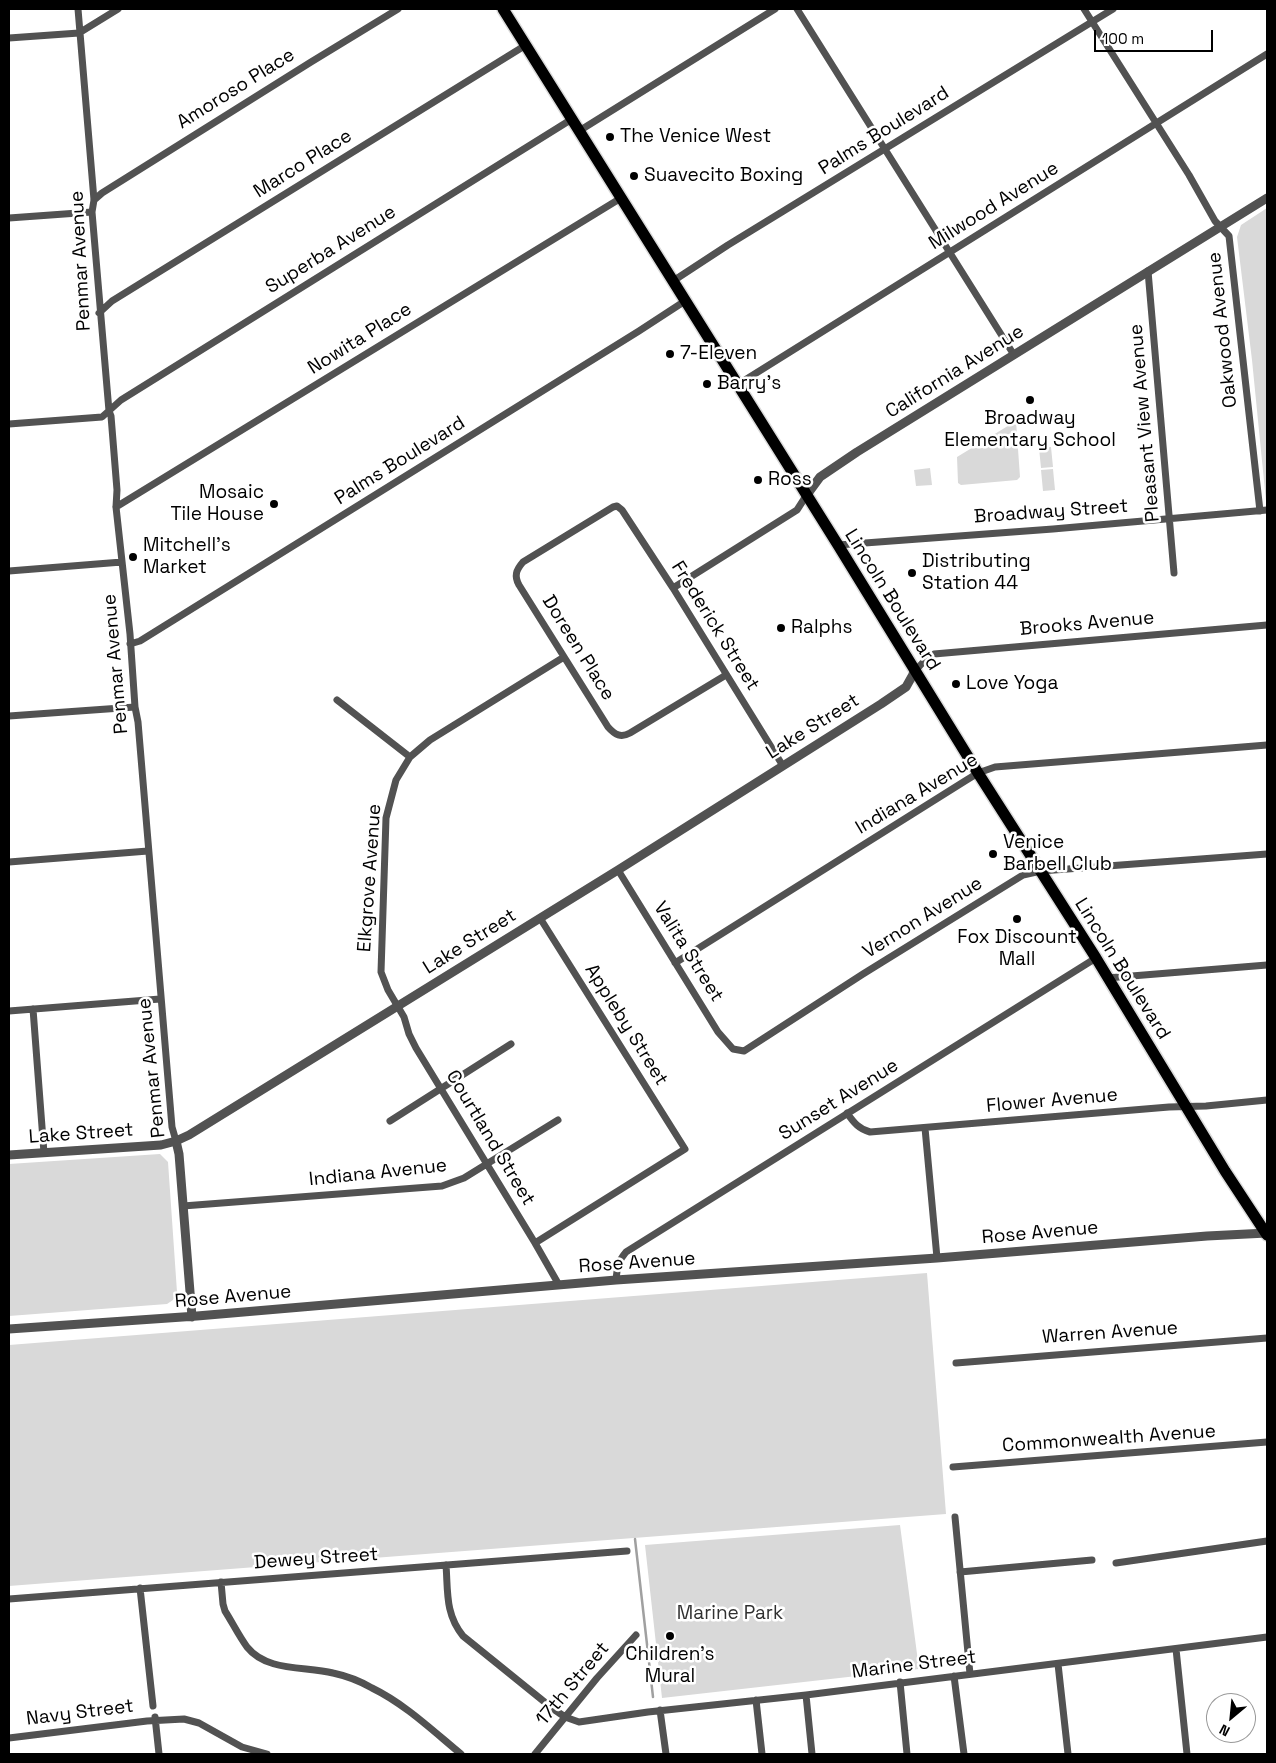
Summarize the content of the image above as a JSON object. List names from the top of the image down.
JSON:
{
  "streets": {
    "highway": ["Lincoln Boulevard"],
    "street": [
      "Amoroso Place",
      "Palms Boulevard",
      "Marco Place",
      "Milwood Avenue",
      "Superba Avenue",
      "Penmar Avenue",
      "Oakwood Avenue",
      "Nowita Place",
      "California Avenue",
      "Pleasant View Avenue",
      "Broadway Street",
      "Brooks Avenue",
      "Frederick Street",
      "Doreen Place",
      "Lake Street",
      "Indiana Avenue",
      "Elkgrove Avenue",
      "Vernon Avenue",
      "Valita Street",
      "Appleby Street",
      "Sunset Avenue",
      "Flower Avenue",
      "Courtland Street",
      "Rose Avenue",
      "Warren Avenue",
      "Commonwealth Avenue",
      "Dewey Street",
      "Marine Street",
      "17th Street",
      "Navy Street"
    ]
  },
  "crossings": [
    ["Amoroso Place", "Penmar Avenue"],
    ["Palms Boulevard", "Penmar Avenue"],
    ["Palms Boulevard", "Oakwood Avenue"],
    ["Palms Boulevard", "Lincoln Boulevard"],
    ["Marco Place", "Penmar Avenue"],
    ["Marco Place", "Lincoln Boulevard"],
    ["Milwood Avenue", "Oakwood Avenue"],
    ["Milwood Avenue", "Lincoln Boulevard"],
    ["Superba Avenue", "Penmar Avenue"],
    ["Superba Avenue", "Lincoln Boulevard"],
    ["Penmar Avenue", "Nowita Place"],
    ["Penmar Avenue", "Lake Street"],
    ["Penmar Avenue", "Indiana Avenue"],
    ["Penmar Avenue", "Rose Avenue"],
    ["Oakwood Avenue", "California Avenue"],
    ["Oakwood Avenue", "Broadway Street"],
    ["Nowita Place", "Lincoln Boulevard"],
    ["California Avenue", "Pleasant View Avenue"],
    ["California Avenue", "Lincoln Boulevard"],
    ["California Avenue", "Frederick Street"],
    ["Pleasant View Avenue", "Broadway Street"],
    ["Broadway Street", "Lincoln Boulevard"],
    ["Lincoln Boulevard", "Brooks Avenue"],
    ["Lincoln Boulevard", "Lake Street"],
    ["Lincoln Boulevard", "Indiana Avenue"],
    ["Lincoln Boulevard", "Vernon Avenue"],
    ["Lincoln Boulevard", "Sunset Avenue"],
    ["Lincoln Boulevard", "Flower Avenue"],
    ["Lincoln Boulevard", "Rose Avenue"],
    ["Brooks Avenue", "Lake Street"],
    ["Frederick Street", "Doreen Place"],
    ["Frederick Street", "Lake Street"],
    ["Doreen Place", "Elkgrove Avenue"],
    ["Lake Street", "Elkgrove Avenue"],
    ["Lake Street", "Valita Street"],
    ["Lake Street", "Appleby Street"],
    ["Lake Street", "Courtland Street"],
    ["Indiana Avenue", "Valita Street"],
    ["Indiana Avenue", "Courtland Street"],
    ["Elkgrove Avenue", "Courtland Street"],
    ["Vernon Avenue", "Valita Street"],
    ["Appleby Street", "Courtland Street"],
    ["Sunset Avenue", "Flower Avenue"],
    ["Sunset Avenue", "Rose Avenue"],
    ["Courtland Street", "Rose Avenue"],
    ["Marine Street", "17th Street"]
  ],
  "parks": ["Marine Park"],
  "places": [
    "The Venice West",
    "Suavecito Boxing",
    "7-Eleven",
    "Barry's",
    "Broadway Elementary School",
    "Ross",
    "Mosaic Tile House",
    "Mitchell's Market",
    "Distributing Station 44",
    "Ralphs",
    "Love Yoga",
    "Venice Barbell Club",
    "Fox Discount Mall",
    "Children's Mural"
  ],
  "scale_bar": "100 m",
  "north": "bottom left"
}
